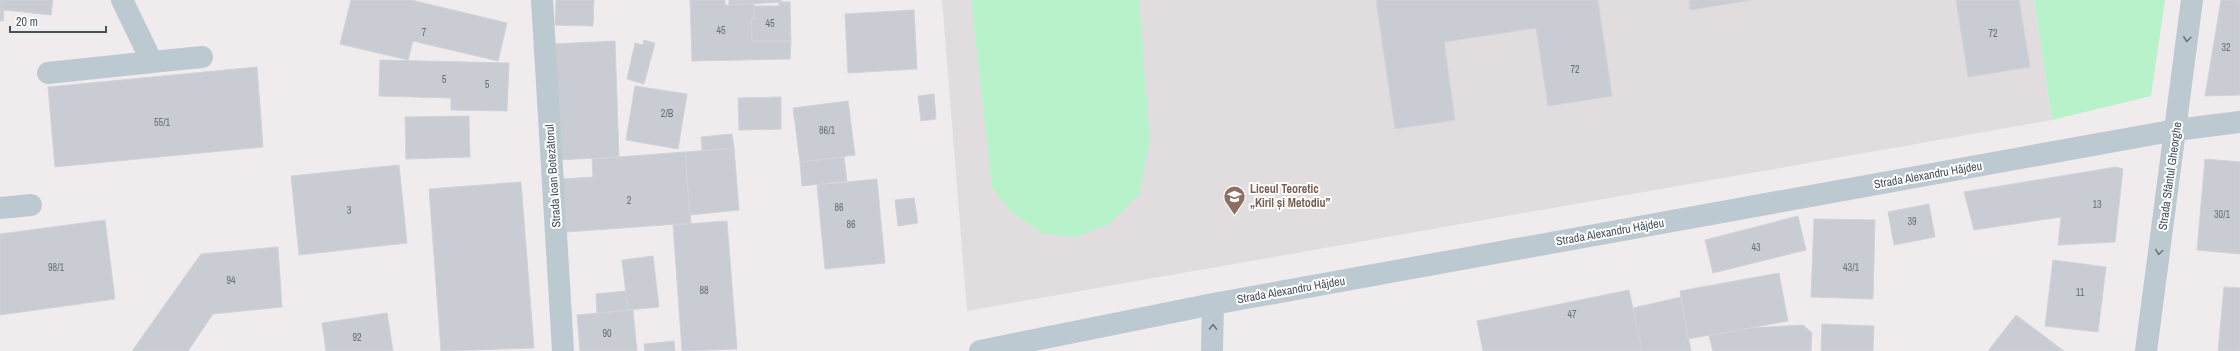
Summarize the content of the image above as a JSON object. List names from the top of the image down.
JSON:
{
  "streets": {
    "street": ["Strada Alexandru Hâjdeu", "Strada Ioan Botezătorul", "Strada Sfântul Gheorghe"]
  },
  "crossings": [
    ["Strada Alexandru Hâjdeu", "Strada Sfântul Gheorghe"]
  ],
  "one_way": ["Strada Sfântul Gheorghe"],
  "places": {
    "school or university": ["Liceul Teoretic „Kiril și Metodiu”"]
  },
  "house_numbers": [
    "45",
    "45",
    "7",
    "72",
    "32",
    "72",
    "5",
    "5",
    "2/B",
    "55/1",
    "86/1",
    "2",
    "13",
    "86",
    "3",
    "30/1",
    "39",
    "86",
    "43",
    "98/1",
    "43/1",
    "94",
    "88",
    "11",
    "47",
    "90",
    "92"
  ],
  "scale_bar": "20 m"
}
